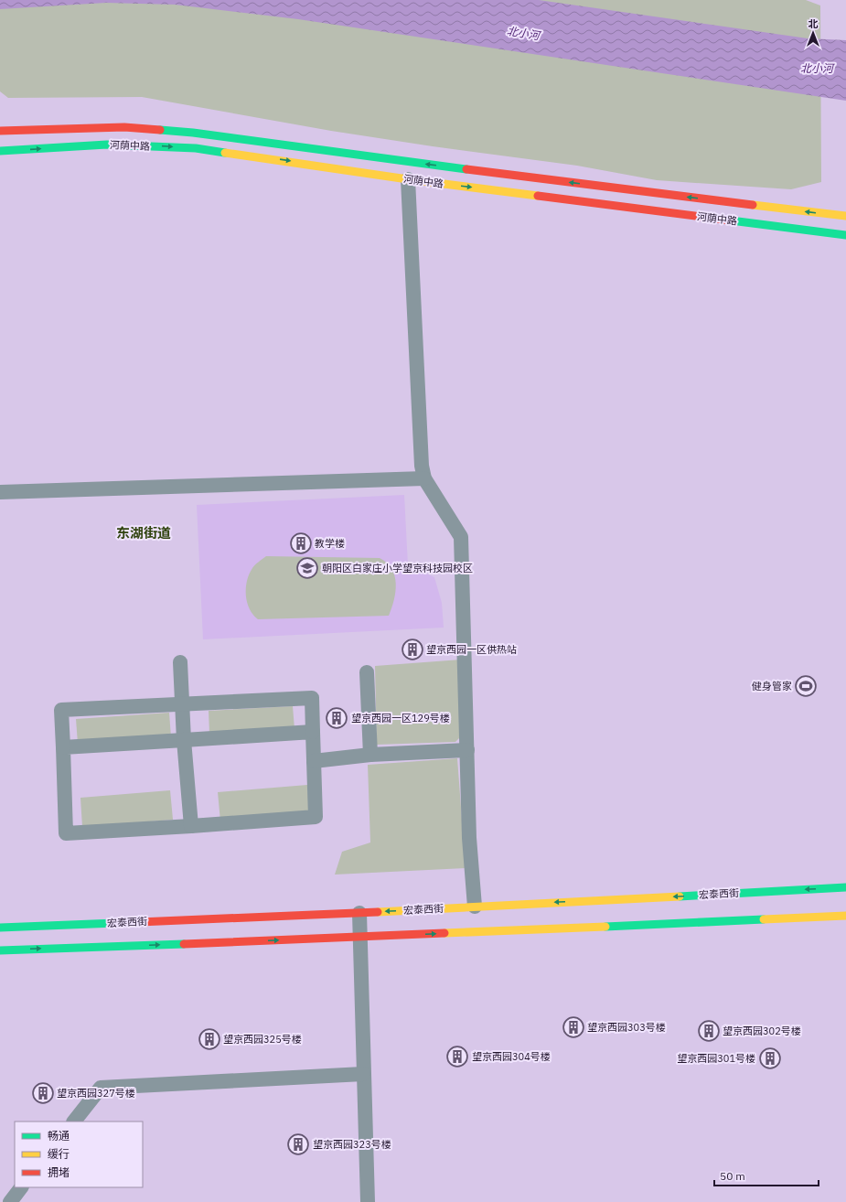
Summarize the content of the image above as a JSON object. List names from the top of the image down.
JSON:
{
  "streets": {
    "street": ["河荫中路", "宏泰西街"]
  },
  "districts": ["东湖街道"],
  "water": ["北小河"],
  "places": {
    "building": [
      "教学楼",
      "望京西园一区供热站",
      "望京西园一区129号楼",
      "望京西园303号楼",
      "望京西园302号楼",
      "望京西园325号楼",
      "望京西园304号楼",
      "望京西园301号楼",
      "望京西园327号楼",
      "望京西园323号楼"
    ],
    "school or university": ["朝阳区白家庄小学望京科技园校区"],
    "sports": ["健身管家"]
  },
  "legend": ["畅通", "缓行", "拥堵"],
  "scale_bar": "50 m",
  "north": "top"
}
